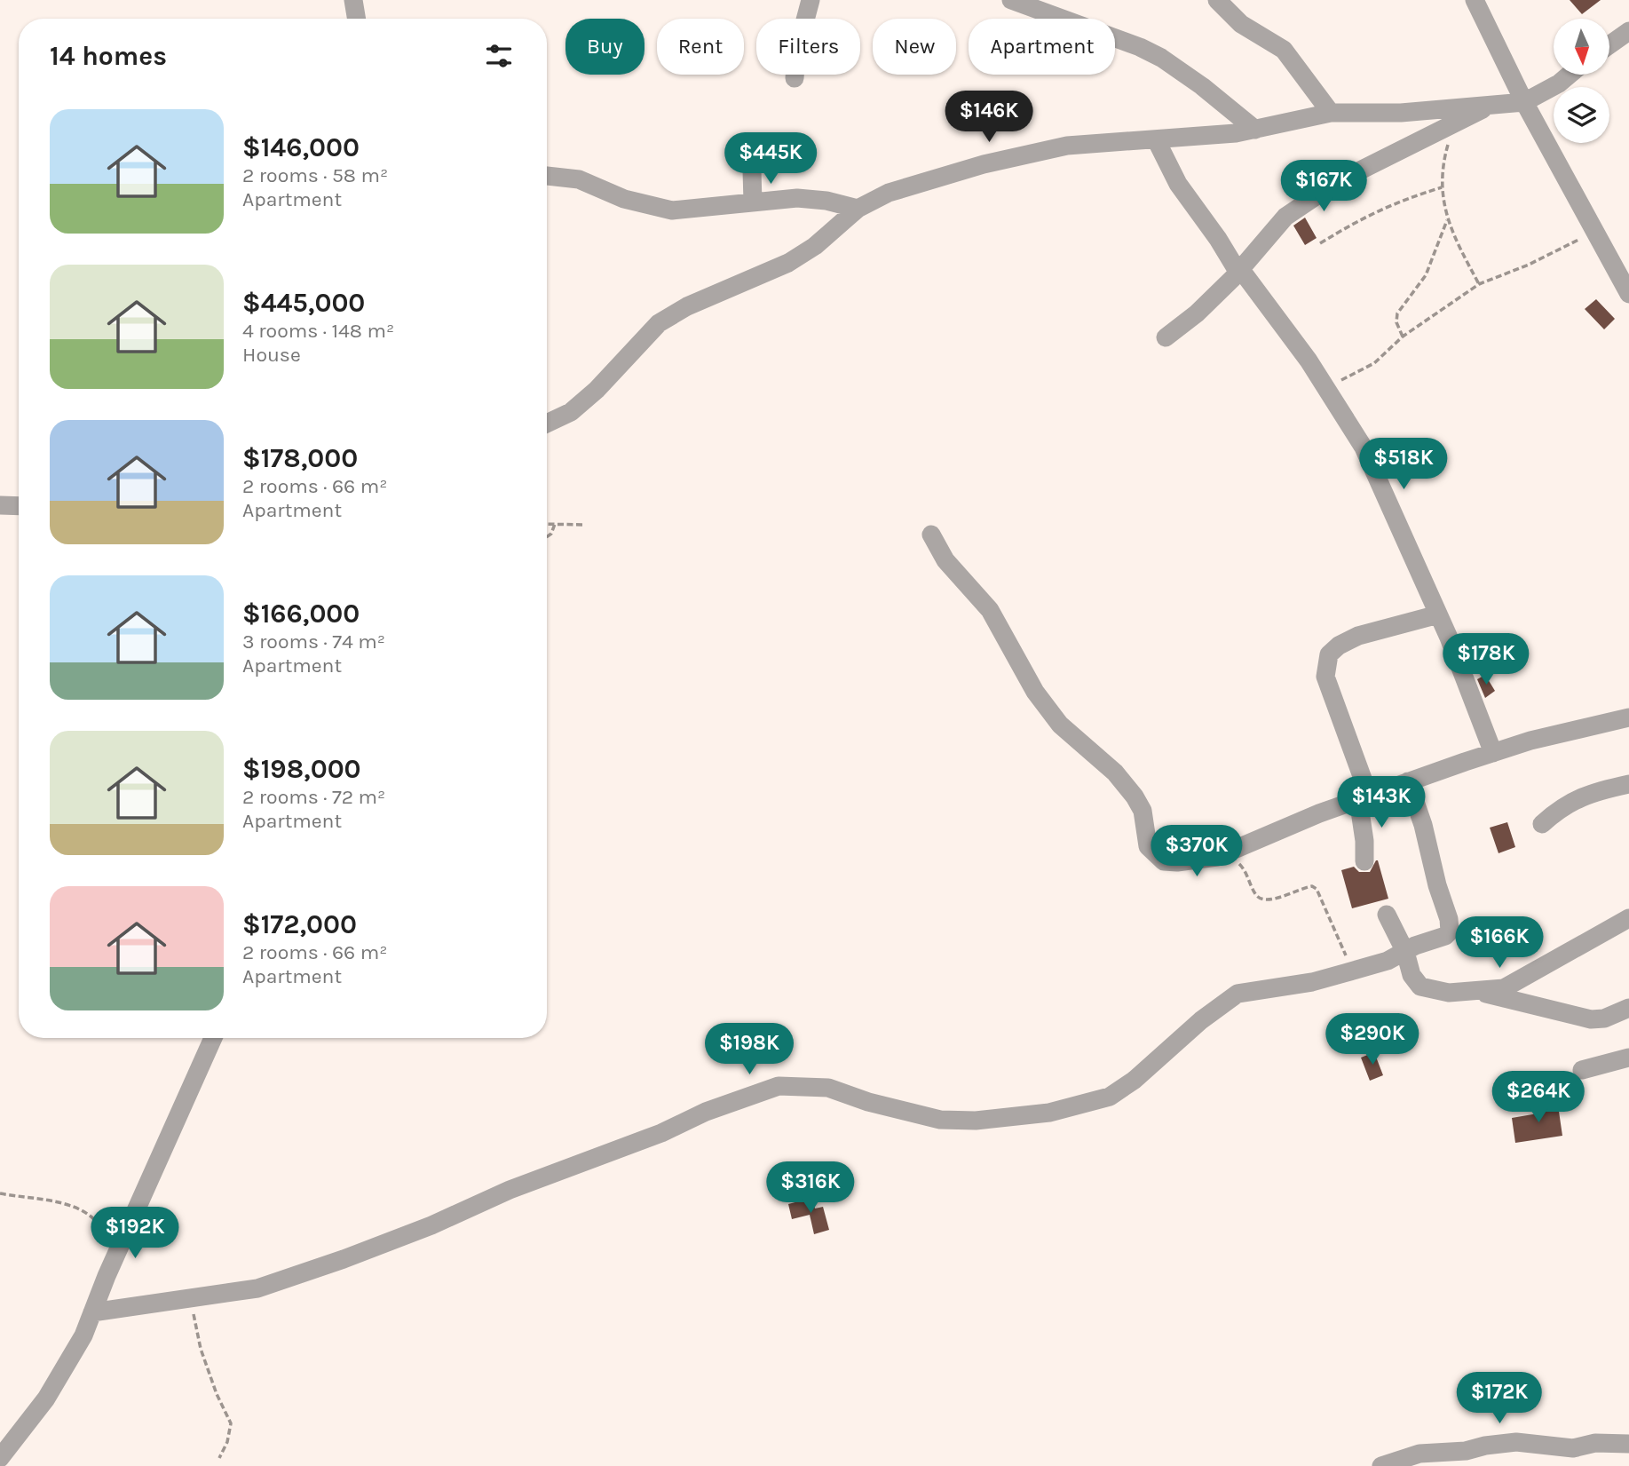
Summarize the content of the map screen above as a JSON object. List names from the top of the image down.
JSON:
{
  "north": "bottom",
  "page": {
    "chip": [
      "Buy",
      "Rent",
      "Filters",
      "New",
      "Apartment"
    ],
    "heading": "14 homes",
    "price": [
      "$146K",
      "$445K",
      "$167K",
      "$518K",
      "$178K",
      "$143K",
      "$370K",
      "$166K",
      "$290K",
      "$198K",
      "$264K",
      "$316K",
      "$192K",
      "$172K"
    ],
    "list": [
      {
        "name": "$146,000",
        "note": "2 rooms · 58 m² · Apartment"
      },
      {
        "name": "$445,000",
        "note": "4 rooms · 148 m² · House"
      },
      {
        "name": "$178,000",
        "note": "2 rooms · 66 m² · Apartment"
      },
      {
        "name": "$166,000",
        "note": "3 rooms · 74 m² · Apartment"
      },
      {
        "name": "$198,000",
        "note": "2 rooms · 72 m² · Apartment"
      },
      {
        "name": "$172,000",
        "note": "2 rooms · 66 m² · Apartment"
      }
    ]
  }
}
